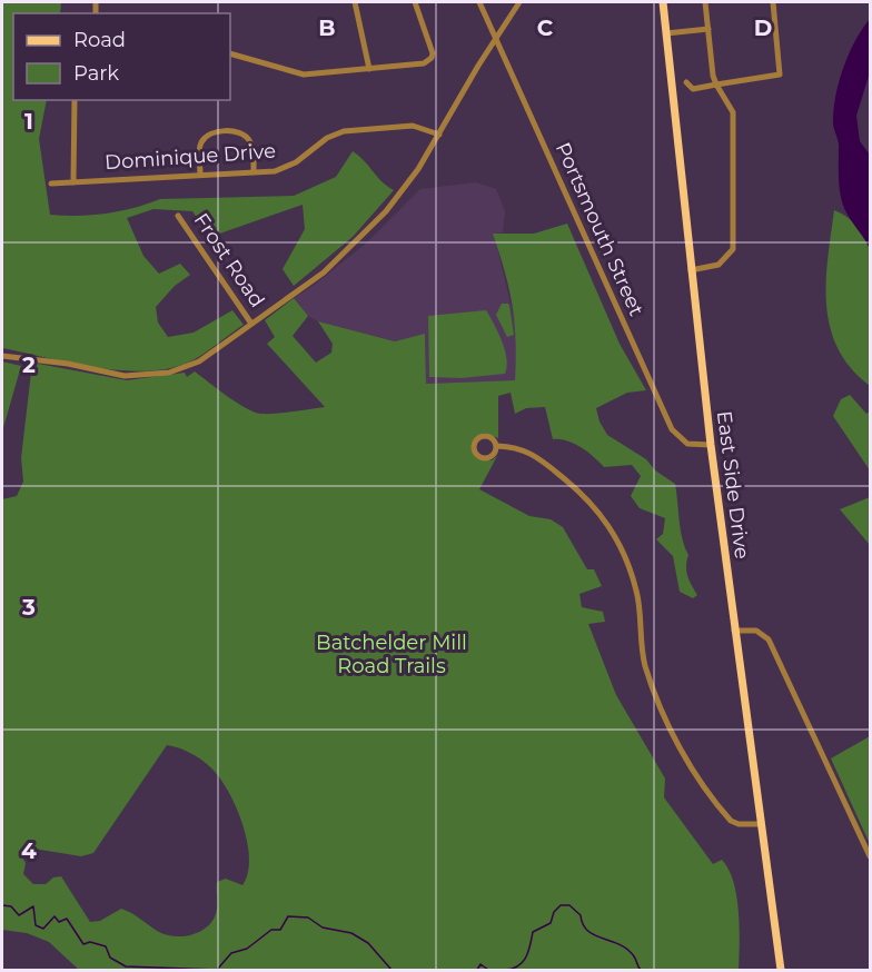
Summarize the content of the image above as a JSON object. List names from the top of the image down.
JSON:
{
  "streets": {
    "main road": ["East Side Drive"],
    "street": ["Dominique Drive", "Portsmouth Street", "Frost Road"]
  },
  "crossings": [
    ["Portsmouth Street", "East Side Drive"]
  ],
  "parks": ["Batchelder Mill Road Trails"],
  "legend": ["Road", "Park"],
  "grid": {
    "columns": ["B", "C", "D"],
    "rows": [
      "1",
      "2",
      "3",
      "4"
    ]
  }
}
